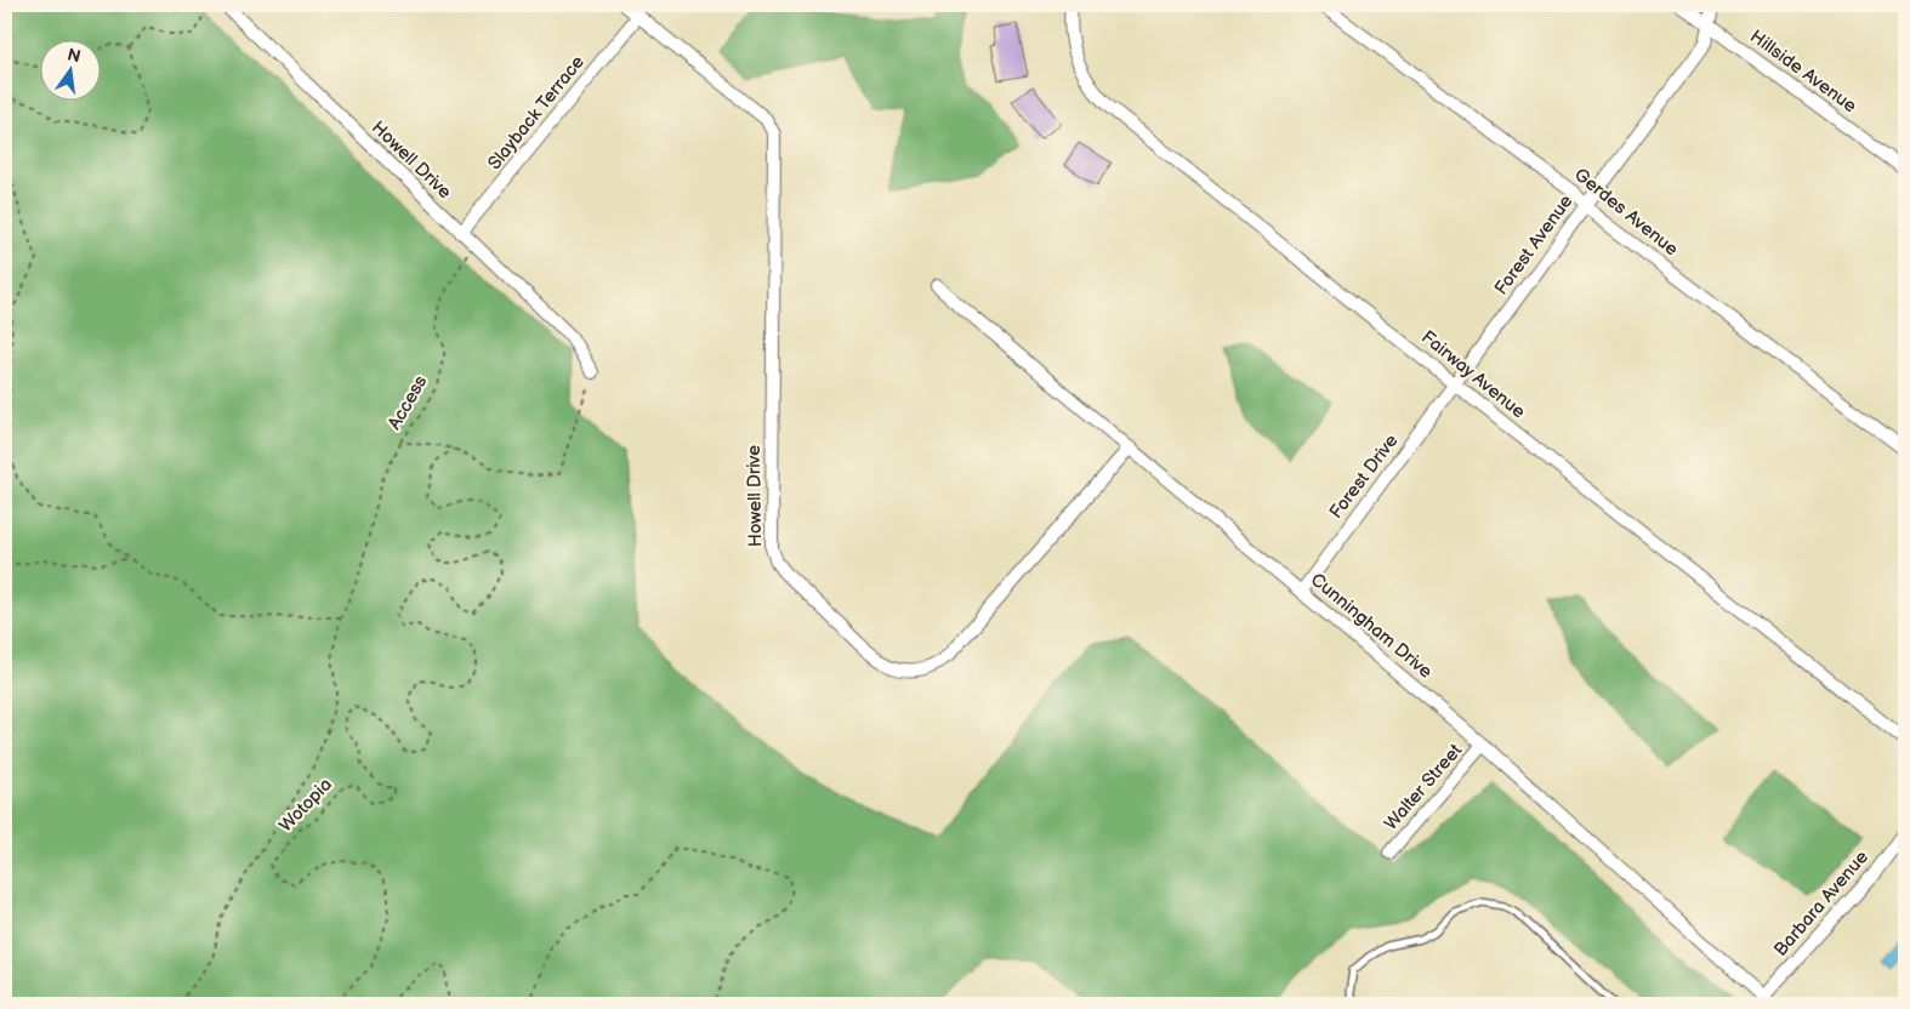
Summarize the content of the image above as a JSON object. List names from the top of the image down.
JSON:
{
  "streets": {
    "street": [
      "Hillside Avenue",
      "Slayback Terrace",
      "Howell Drive",
      "Gerdes Avenue",
      "Forest Avenue",
      "Fairway Avenue",
      "Forest Drive",
      "Cunningham Drive",
      "Walter Street",
      "Barbara Avenue"
    ],
    "path": ["Access", "Wotopia"]
  },
  "crossings": [
    ["Hillside Avenue", "Forest Avenue"],
    ["Slayback Terrace", "Howell Drive"],
    ["Howell Drive", "Access"],
    ["Howell Drive", "Cunningham Drive"],
    ["Gerdes Avenue", "Forest Avenue"],
    ["Forest Avenue", "Fairway Avenue"],
    ["Forest Avenue", "Forest Drive"],
    ["Fairway Avenue", "Forest Drive"],
    ["Access", "Wotopia"],
    ["Forest Drive", "Cunningham Drive"],
    ["Cunningham Drive", "Walter Street"],
    ["Cunningham Drive", "Barbara Avenue"]
  ],
  "north": "top"
}
